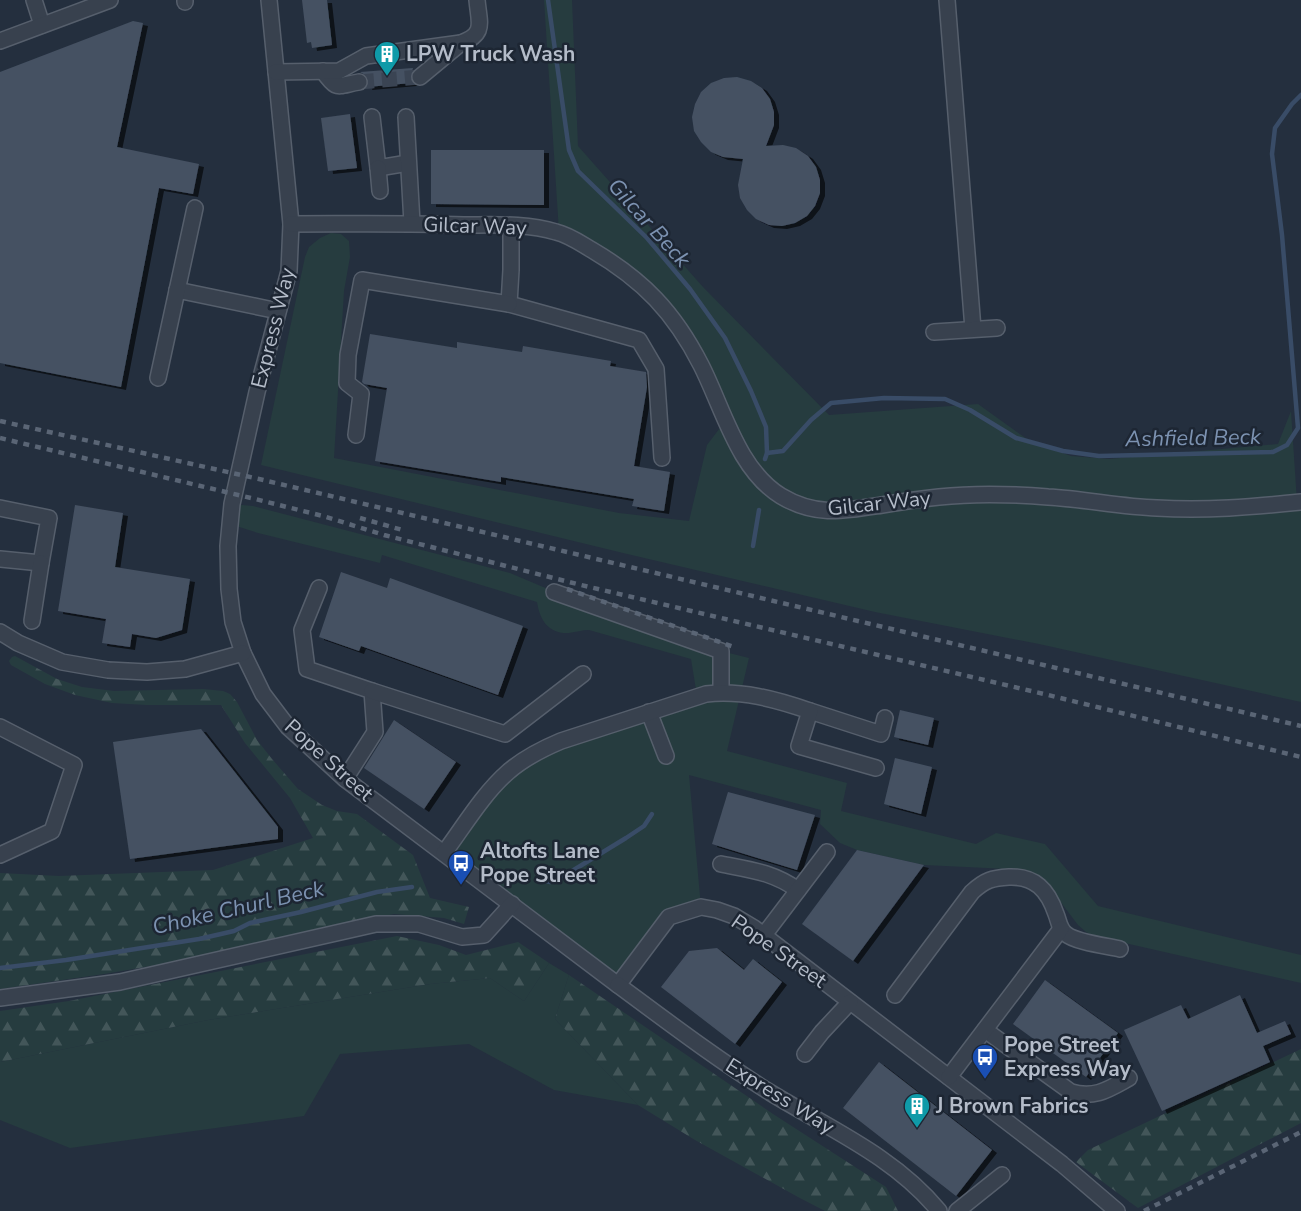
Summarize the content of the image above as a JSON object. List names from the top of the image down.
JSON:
{
  "streets": {
    "street": ["Gilcar Way", "Express Way", "Pope Street"]
  },
  "crossings": [
    ["Gilcar Way", "Express Way"],
    ["Express Way", "Pope Street"]
  ],
  "water": ["Gilcar Beck", "Ashfield Beck", "Choke Churl Beck"],
  "places": {
    "building": ["LPW Truck Wash", "J Brown Fabrics"],
    "bus stop": ["Altofts Lane Pope Street", "Pope Street Express Way"]
  }
}
